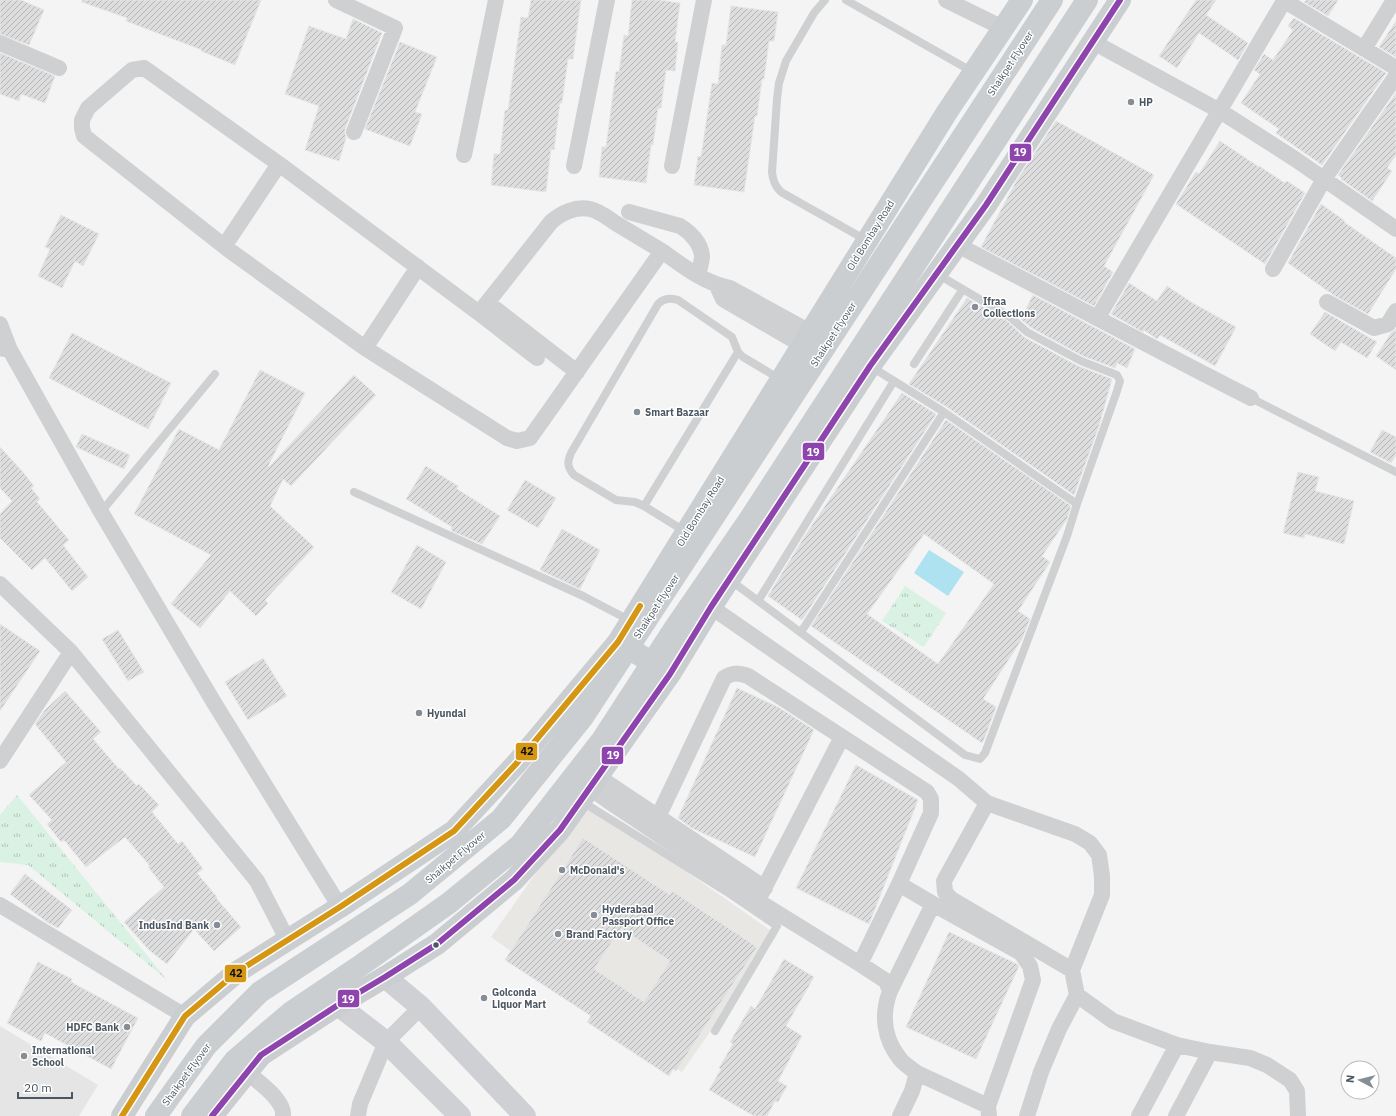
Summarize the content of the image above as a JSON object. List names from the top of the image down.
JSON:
{
  "streets": {
    "main road": ["Shaikpet Flyover", "Old Bombay Road"]
  },
  "places": [
    "HP",
    "Ifraa Collections",
    "Smart Bazaar",
    "Hyundai",
    "McDonald's",
    "Hyderabad Passport Office",
    "IndusInd Bank",
    "Brand Factory",
    "Golconda Liquor Mart",
    "HDFC Bank",
    "International School"
  ],
  "lines": ["transit line 19", "transit line 42"],
  "scale_bar": "20 m",
  "north": "left"
}
